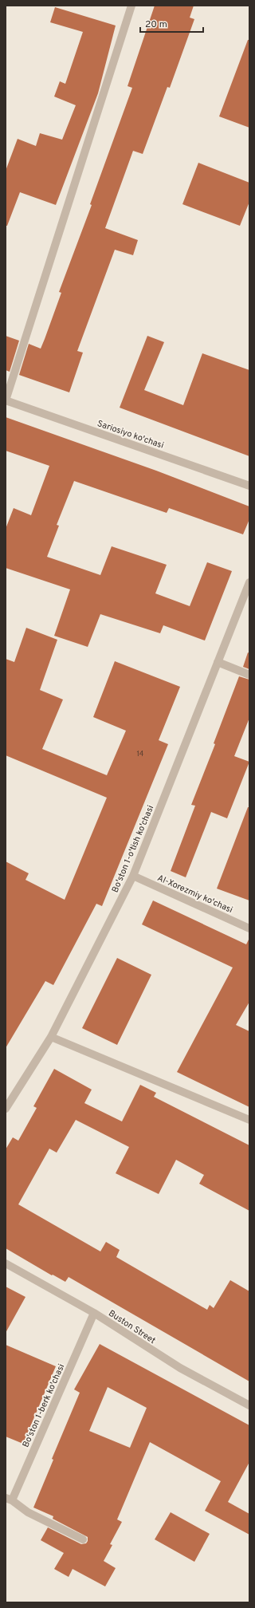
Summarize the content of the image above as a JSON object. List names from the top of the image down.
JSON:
{
  "streets": {
    "street": [
      "Sariosiyo ko'chasi",
      "Bo'ston 1-o'tish ko'chasi",
      "Al-Xorezmiy ko'chasi",
      "Buston Street",
      "Bo'ston 1-berk ko'chasi"
    ]
  },
  "crossings": [
    ["Bo'ston 1-o'tish ko'chasi", "Al-Xorezmiy ko'chasi"],
    ["Buston Street", "Bo'ston 1-berk ko'chasi"]
  ],
  "house_numbers": ["14"],
  "scale_bar": "20 m"
}
